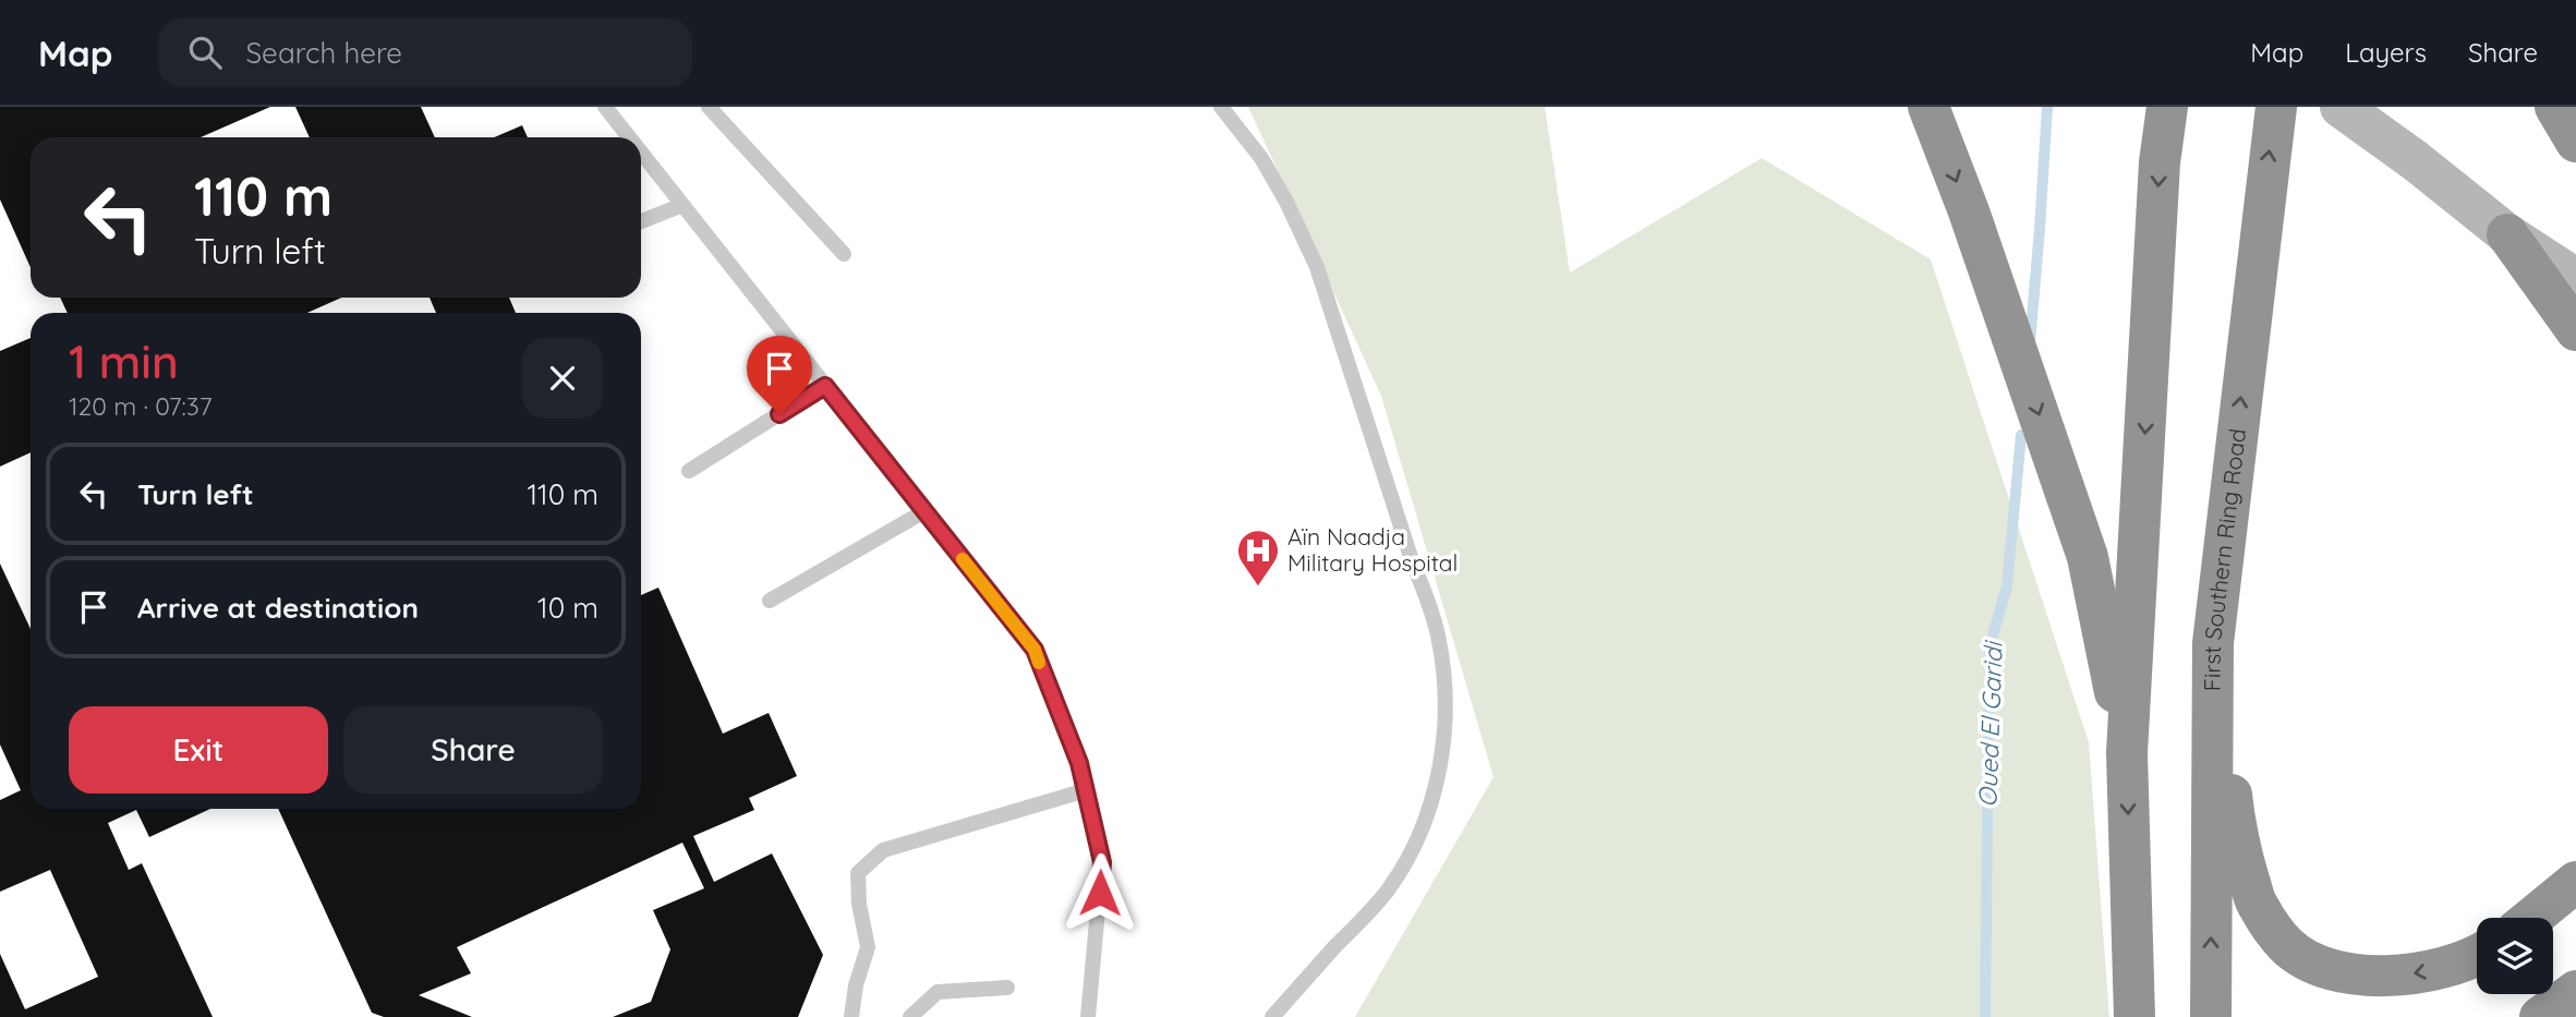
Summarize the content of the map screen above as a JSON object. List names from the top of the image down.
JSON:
{
  "streets": {
    "highway": ["First Southern Ring Road"]
  },
  "water": ["Oued El Garidi"],
  "places": {
    "hospital": ["Aïn Naadja Military Hospital"]
  },
  "page": {
    "header": "Map",
    "search": "Search here",
    "nav": ["Map", "Layers", "Share"],
    "turn": ["110 m", "Turn left"],
    "heading": ["1 min", "120 m · 07:37"],
    "list": [
      {
        "name": "Turn left",
        "value": "110 m"
      },
      {
        "name": "Arrive at destination",
        "value": "10 m"
      }
    ],
    "buttons": ["Exit", "Share"]
  }
}
